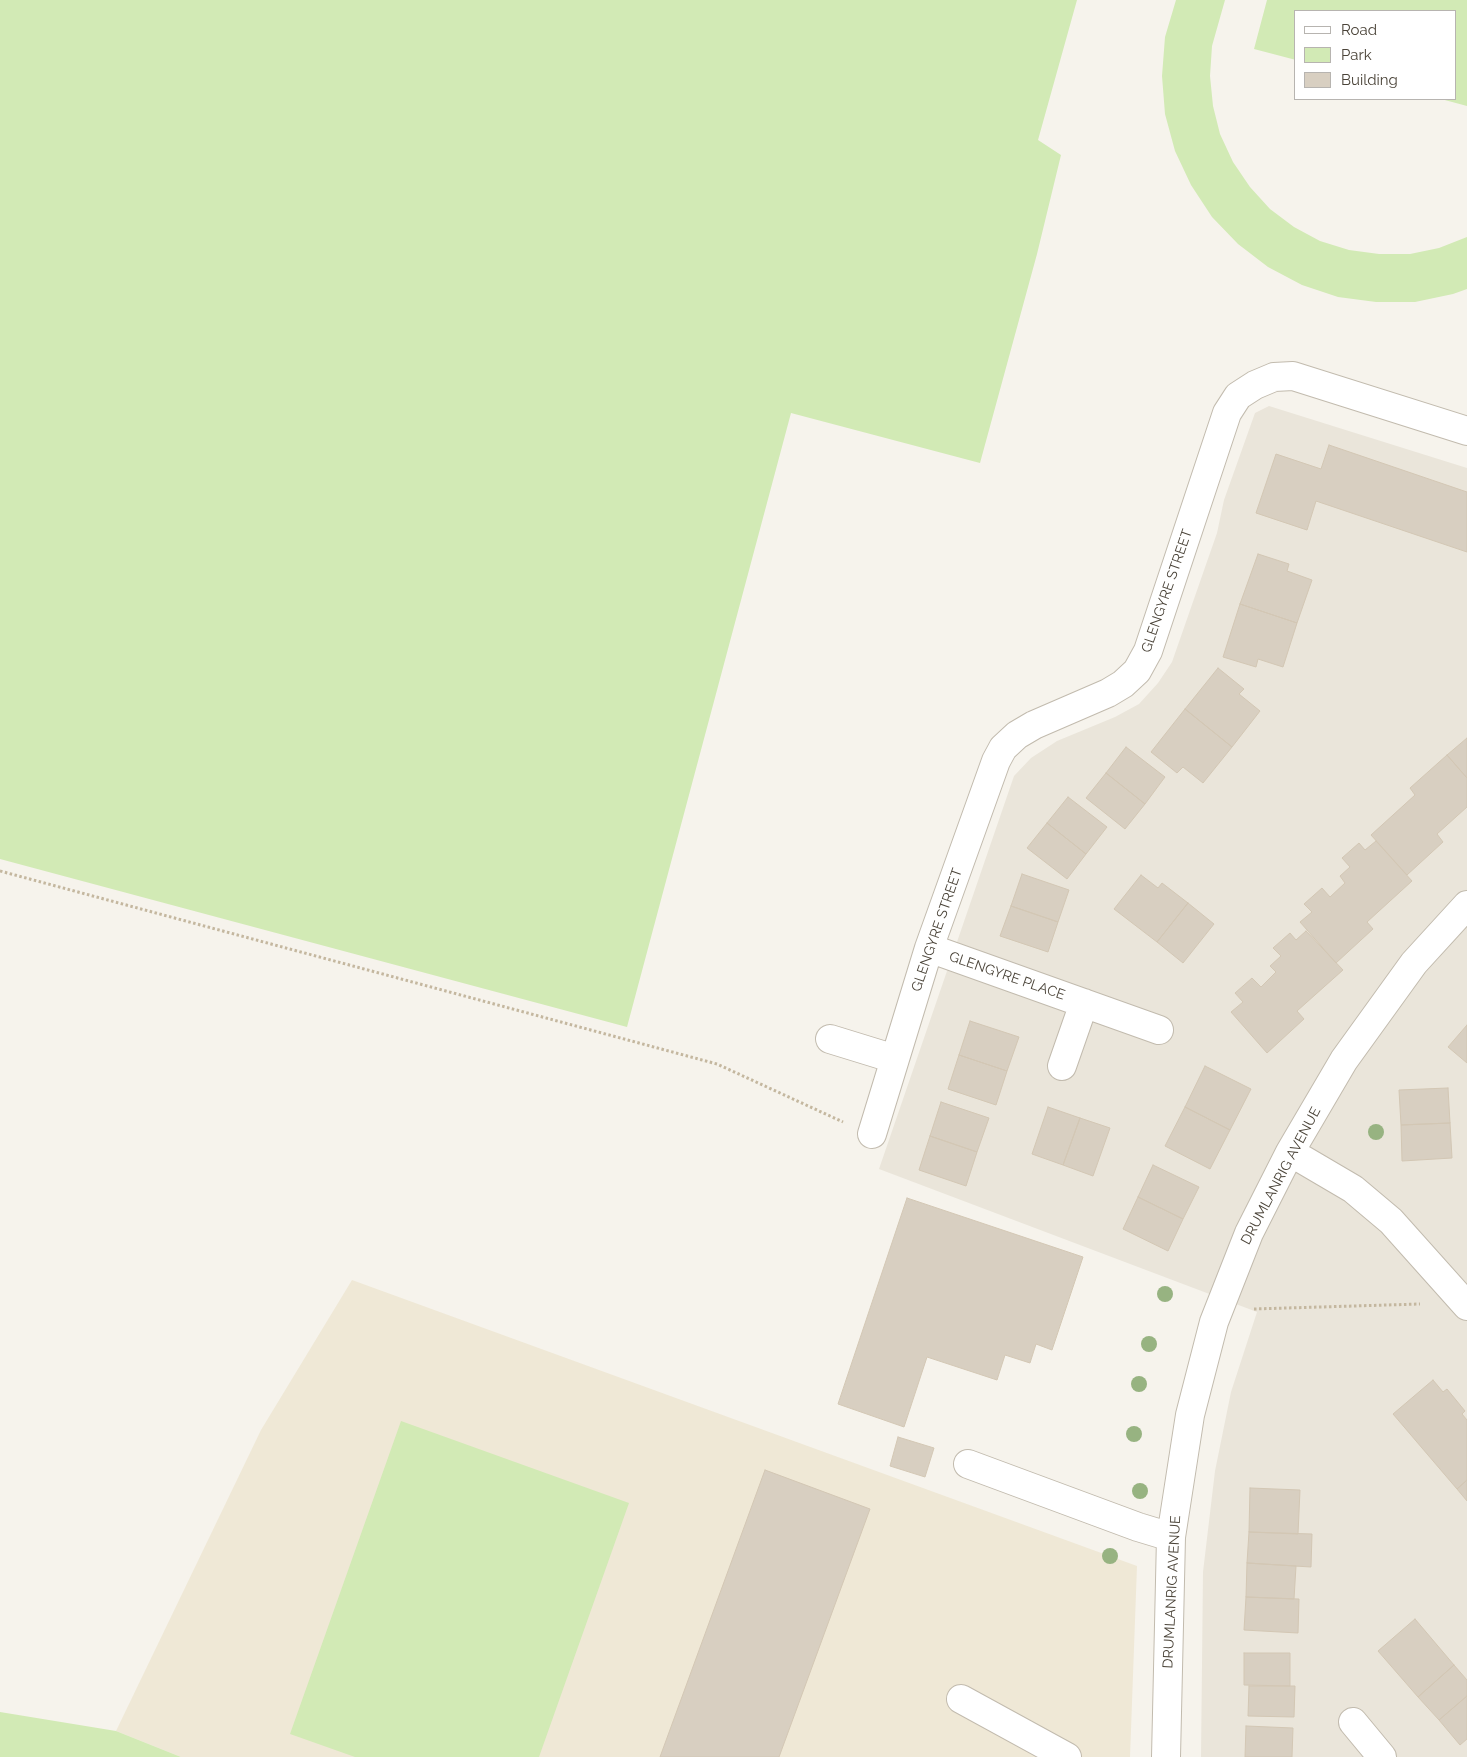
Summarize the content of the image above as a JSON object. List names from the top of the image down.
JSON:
{
  "streets": {
    "street": ["GLENGYRE STREET", "GLENGYRE PLACE", "DRUMLANRIG AVENUE"]
  },
  "crossings": [
    ["GLENGYRE STREET", "GLENGYRE PLACE"]
  ],
  "legend": ["Road", "Park", "Building"]
}
